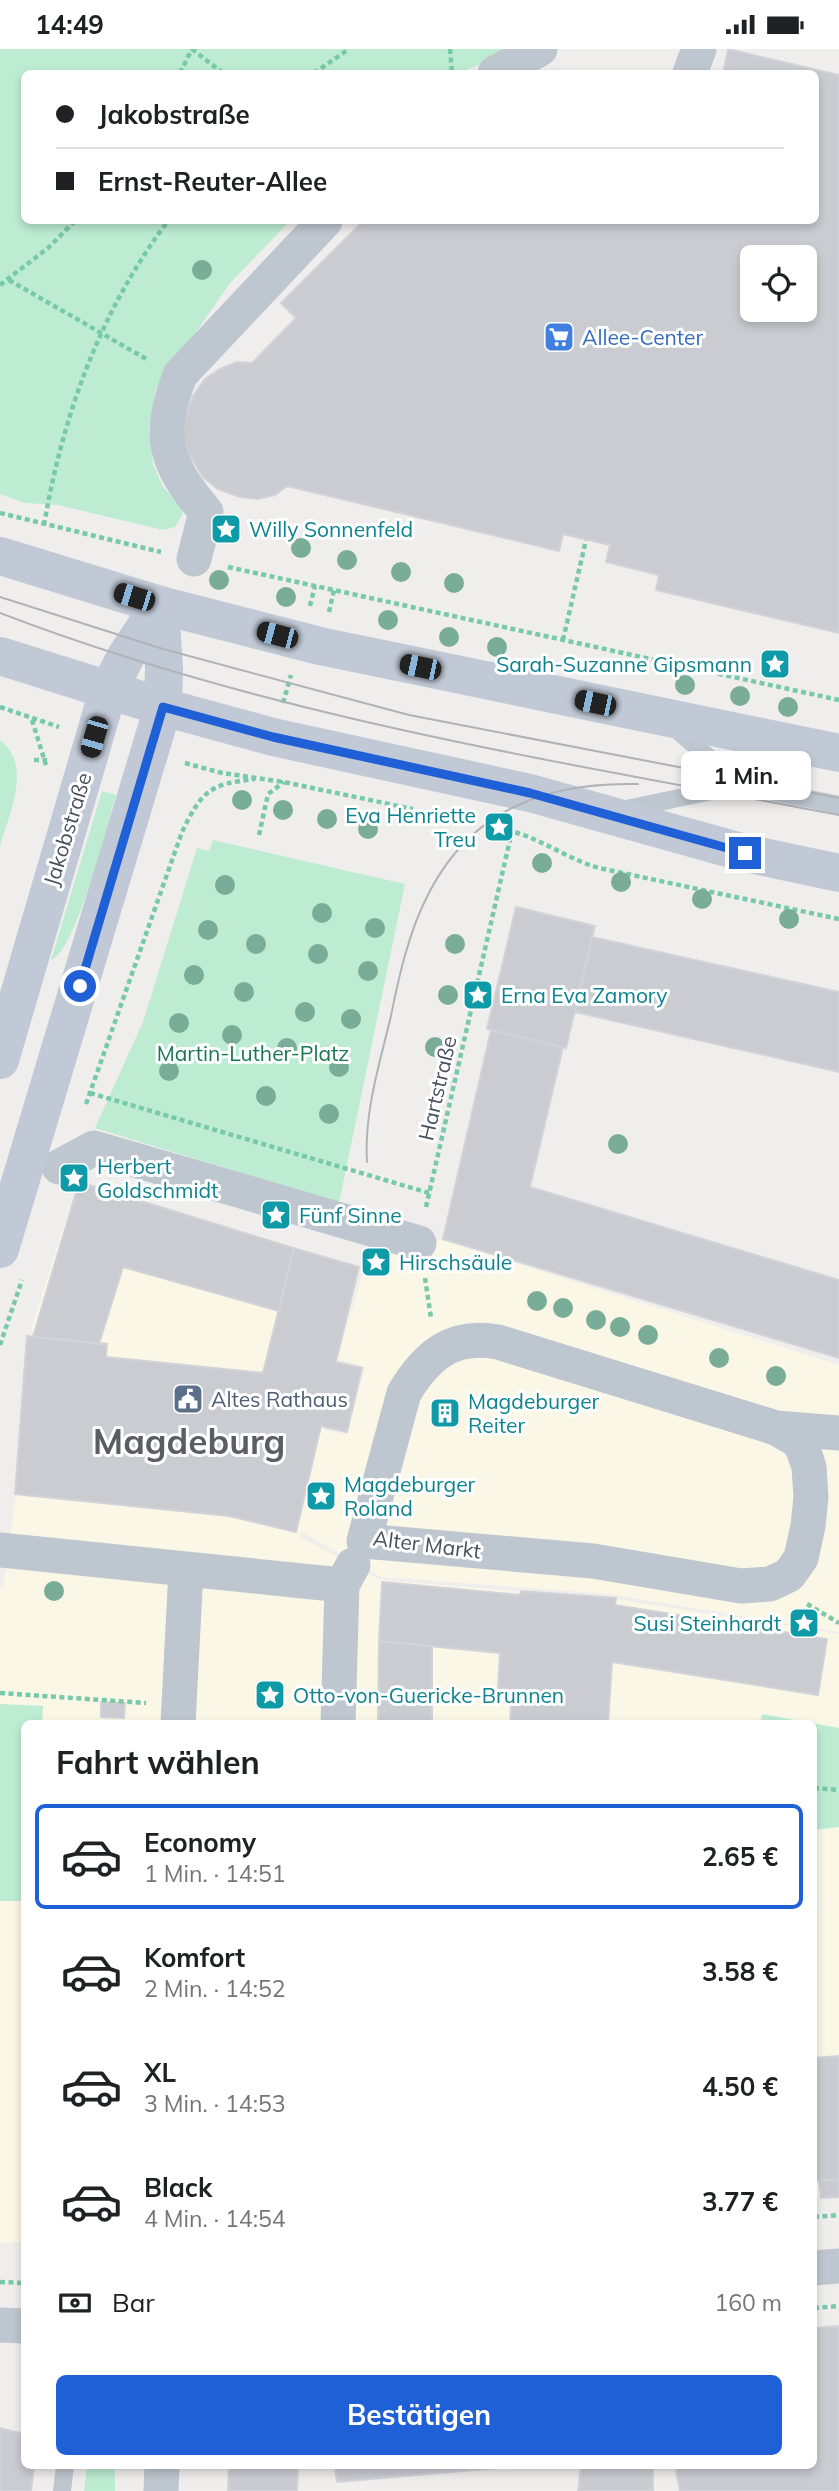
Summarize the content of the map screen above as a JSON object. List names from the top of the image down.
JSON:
{
  "streets": {
    "main road": ["Jakobstraße"],
    "street": ["Alter Markt"],
    "path": ["Hartstraße"]
  },
  "crossings": [
    ["Hartstraße", "Alter Markt"]
  ],
  "districts": ["Magdeburg"],
  "parks": ["Martin-Luther-Platz"],
  "places": {
    "supermarket": ["Allee-Center"],
    "place": [
      "Willy Sonnenfeld",
      "Sarah-Suzanne Gipsmann",
      "Eva Henriette Treu",
      "Erna Eva Zamory",
      "Herbert Goldschmidt",
      "Fünf Sinne",
      "Hirschsäule",
      "Magdeburger Roland",
      "Susi Steinhardt",
      "Otto-von-Guericke-Brunnen"
    ],
    "public building": ["Altes Rathaus"],
    "building": ["Magdeburger Reiter"]
  },
  "page": {
    "status": "14:49",
    "banner": ["Jakobstraße", "Ernst-Reuter-Allee"],
    "bubble": "1 Min.",
    "heading": "Fahrt wählen",
    "list": [
      {
        "name": "Economy",
        "note": "1 Min. · 14:51",
        "value": "2.65 €"
      },
      {
        "name": "Komfort",
        "note": "2 Min. · 14:52",
        "value": "3.58 €"
      },
      {
        "name": "XL",
        "note": "3 Min. · 14:53",
        "value": "4.50 €"
      },
      {
        "name": "Black",
        "note": "4 Min. · 14:54",
        "value": "3.77 €"
      }
    ],
    "pay": ["Bar", "160 m"],
    "buttons": "Bestätigen"
  }
}
